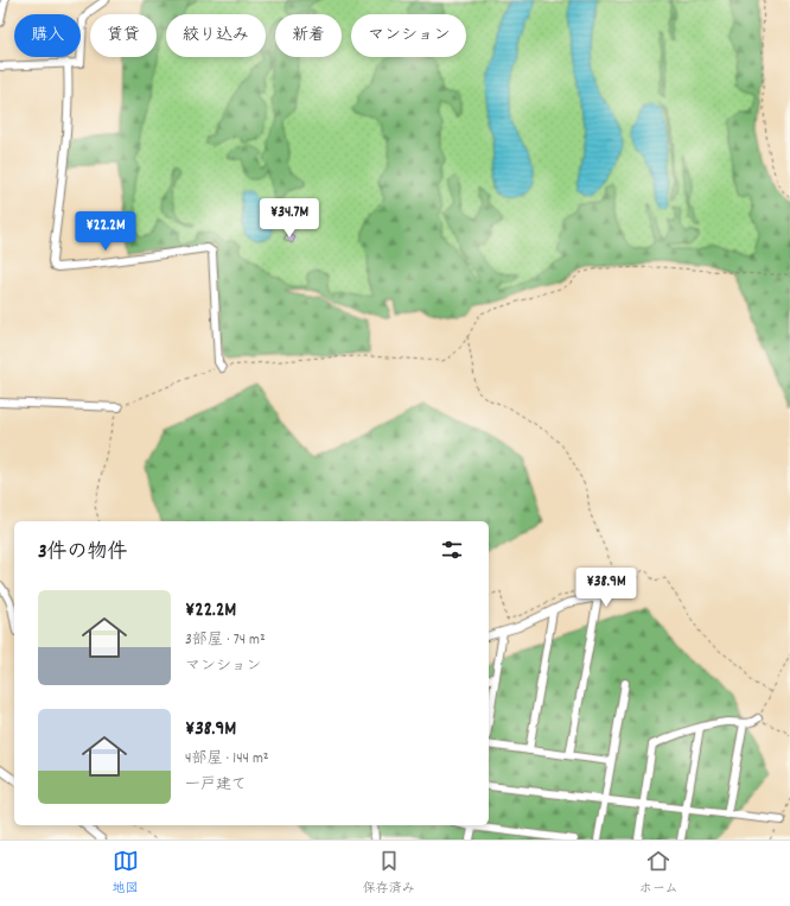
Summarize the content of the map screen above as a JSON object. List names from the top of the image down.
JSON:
{
  "page": {
    "chip": [
      "購入",
      "賃貸",
      "絞り込み",
      "新着",
      "マンション"
    ],
    "price": ["¥34.7M", "¥22.2M", "¥38.9M"],
    "heading": "3件の物件",
    "list": [
      {
        "name": "¥22.2M",
        "note": "3部屋 · 74 m² · マンション"
      },
      {
        "name": "¥38.9M",
        "note": "4部屋 · 144 m² · 一戸建て"
      }
    ],
    "tabs": ["地図", "保存済み", "ホーム"]
  }
}
